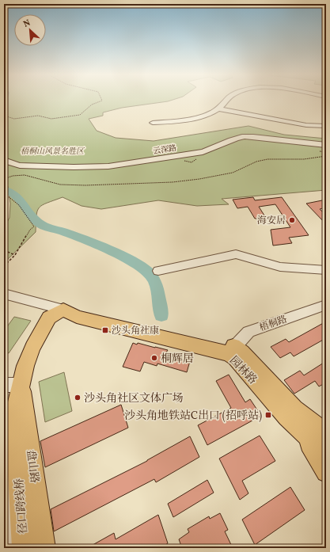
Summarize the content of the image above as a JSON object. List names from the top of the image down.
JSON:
{
  "streets": {
    "main road": ["园林路", "盘山路", "径口跨线桥"],
    "street": ["云深路", "梧桐路"]
  },
  "crossings": [
    ["梧桐路", "园林路"],
    ["园林路", "盘山路"],
    ["盘山路", "径口跨线桥"]
  ],
  "parks": ["梧桐山风景名胜区"],
  "places": {
    "other": ["海安居", "桐辉居", "沙头角社区文体广场"],
    "transit": ["沙头角社康", "沙头角地铁站C出口 (招呼站)"]
  },
  "north": "top left"
}
